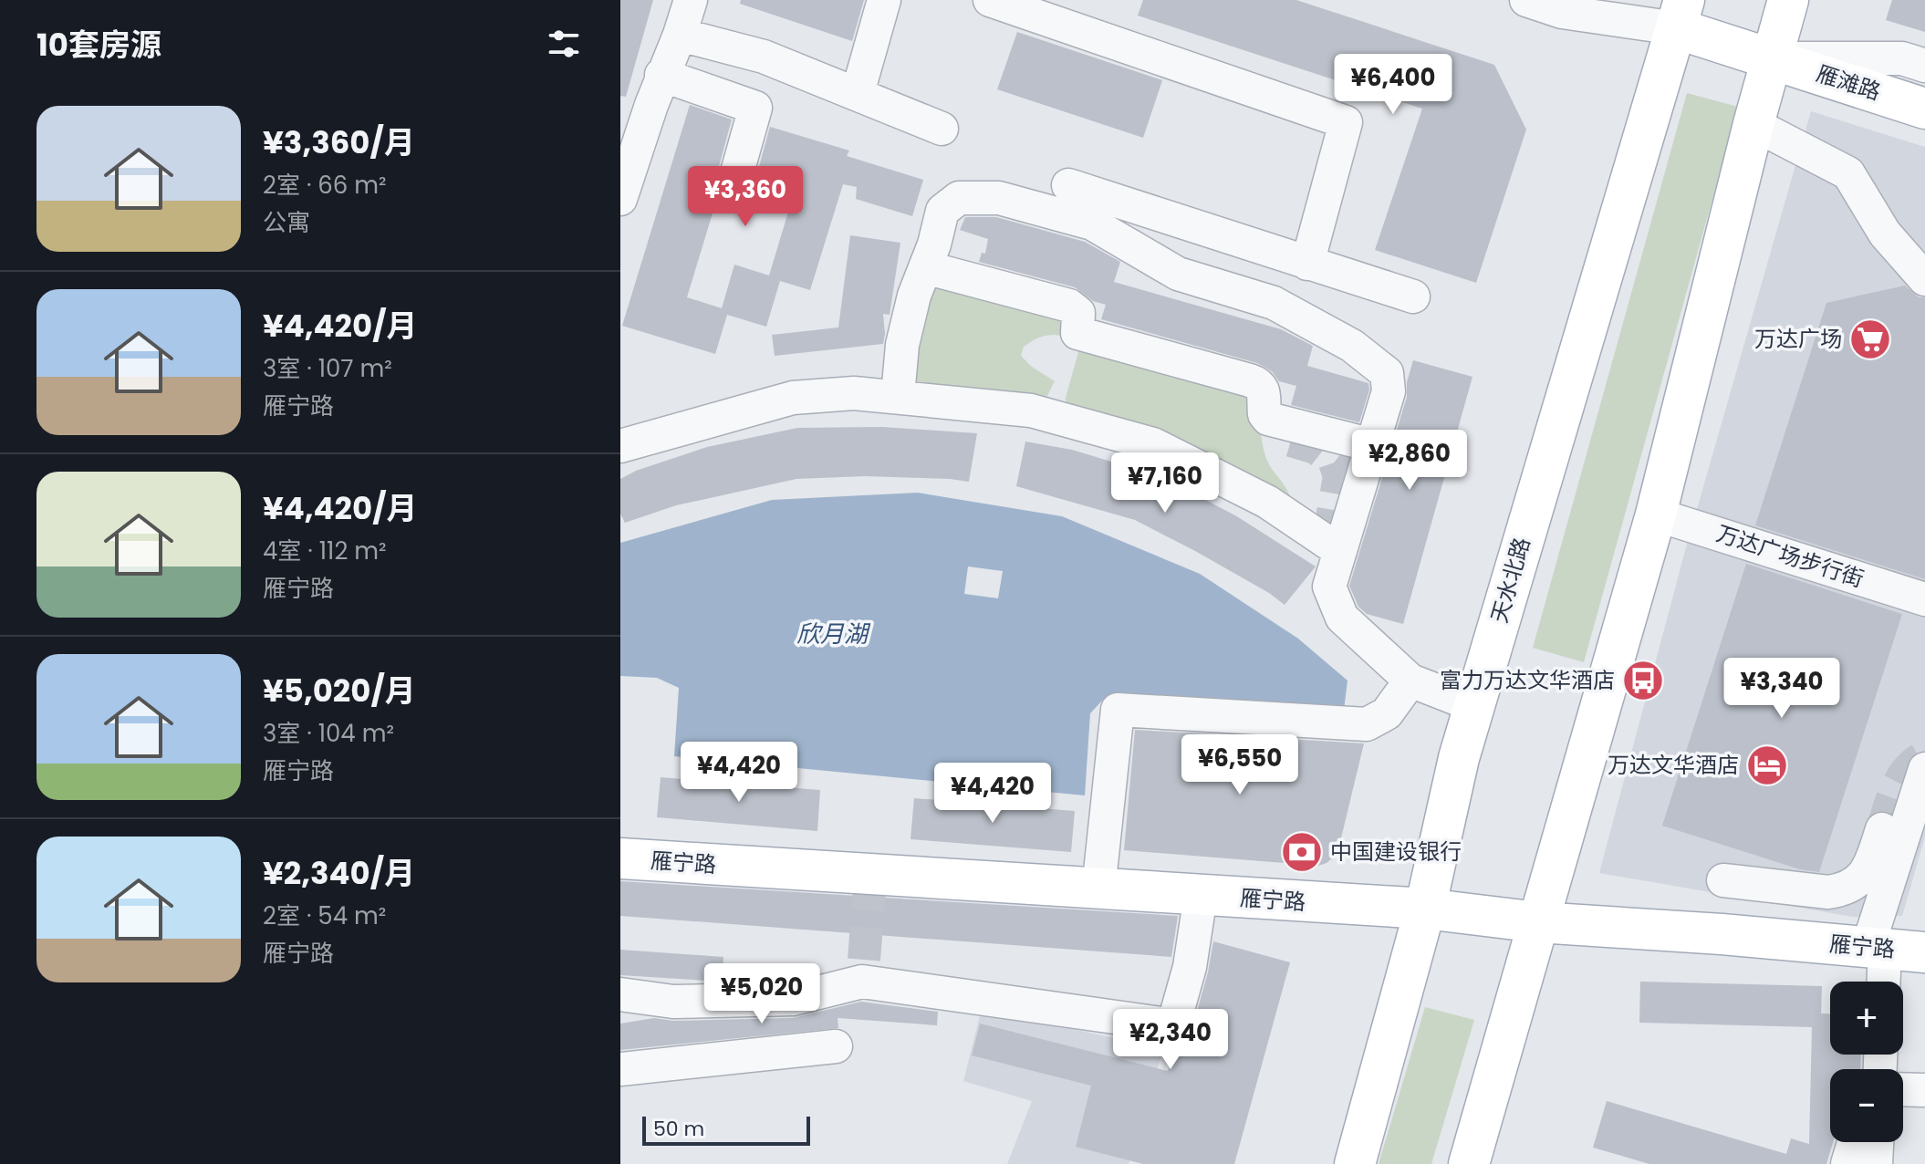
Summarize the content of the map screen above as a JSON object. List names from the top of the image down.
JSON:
{
  "streets": {
    "main road": ["雁滩路", "天水北路", "雁宁路"],
    "street": ["万达广场步行街"]
  },
  "crossings": [
    ["雁滩路", "天水北路"],
    ["天水北路", "雁宁路"]
  ],
  "water": ["欣月湖"],
  "places": {
    "supermarket": ["万达广场"],
    "bus stop": ["富力万达文华酒店"],
    "hotel": ["万达文华酒店"],
    "bank": ["中国建设银行"]
  },
  "scale_bar": "50 m",
  "page": {
    "heading": "10套房源",
    "price": [
      "¥6,400",
      "¥3,360",
      "¥2,860",
      "¥7,160",
      "¥3,340",
      "¥6,550",
      "¥4,420",
      "¥4,420",
      "¥5,020",
      "¥2,340"
    ],
    "list": [
      {
        "name": "¥3,360/月",
        "note": "2室 · 66 m² · 公寓"
      },
      {
        "name": "¥4,420/月",
        "note": "3室 · 107 m² · 雁宁路"
      },
      {
        "name": "¥4,420/月",
        "note": "4室 · 112 m² · 雁宁路"
      },
      {
        "name": "¥5,020/月",
        "note": "3室 · 104 m² · 雁宁路"
      },
      {
        "name": "¥2,340/月",
        "note": "2室 · 54 m² · 雁宁路"
      }
    ],
    "map_buttons": ["+", "−"],
    "scale": "50 m"
  }
}
